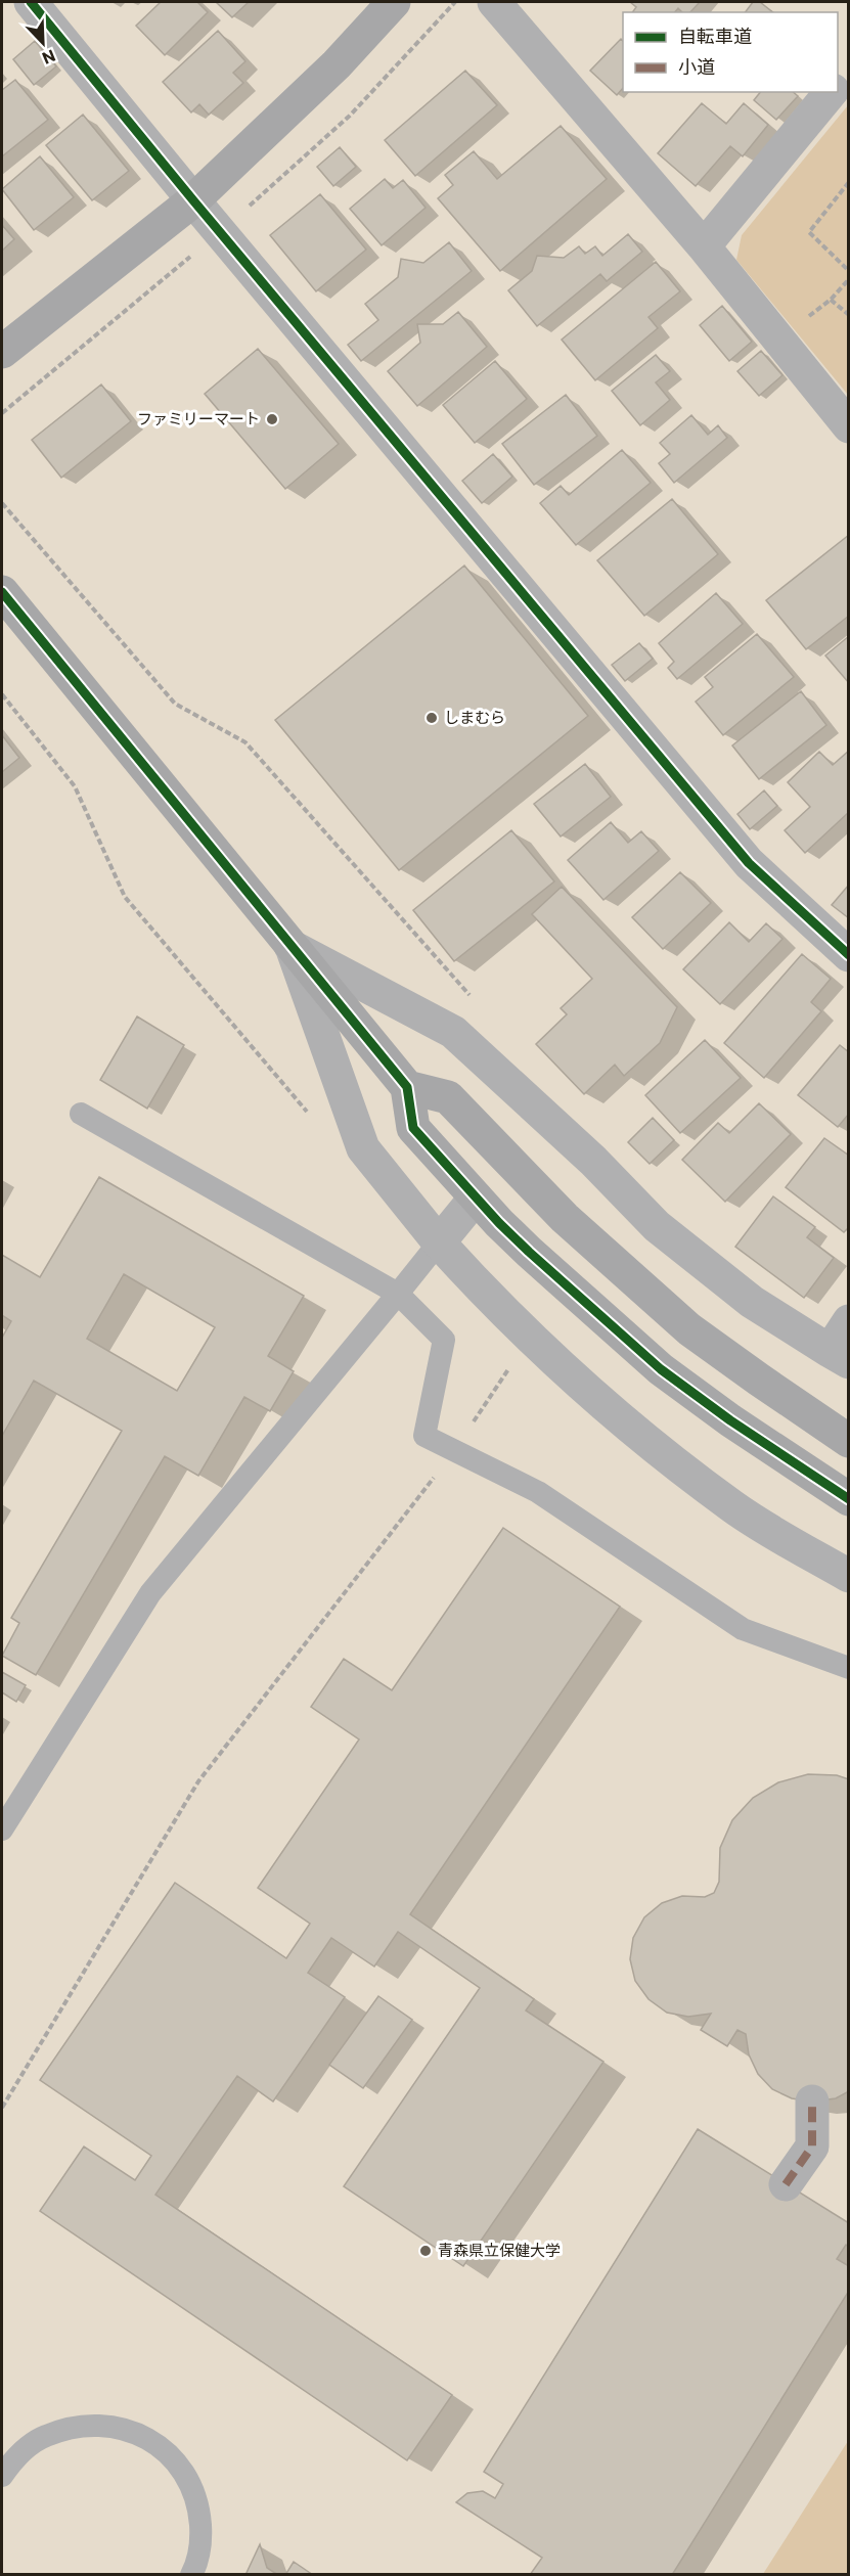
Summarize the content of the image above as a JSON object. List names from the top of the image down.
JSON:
{
  "places": ["ファミリーマート", "しまむら", "青森県立保健大学"],
  "legend": ["自転車道", "小道"],
  "north": "bottom right"
}
